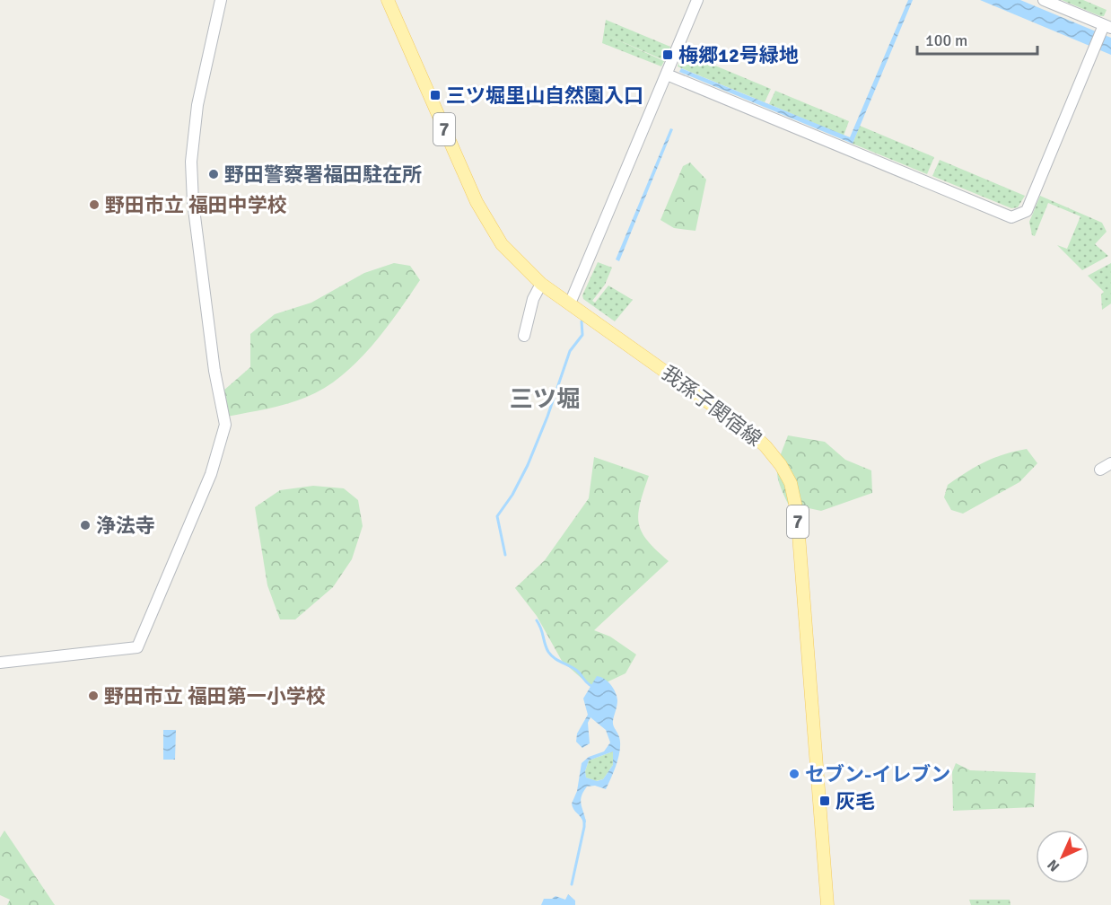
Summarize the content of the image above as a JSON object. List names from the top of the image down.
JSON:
{
  "streets": {
    "main road": ["7", "我孫子関宿線"]
  },
  "districts": ["三ツ堀"],
  "places": {
    "transit": ["梅郷12号緑地", "三ツ堀里山自然園入口", "灰毛"],
    "other": [
      "野田警察署福田駐在所",
      "野田市立 福田中学校",
      "浄法寺",
      "野田市立 福田第一小学校",
      "セブン-イレブン"
    ]
  },
  "scale_bar": "100 m",
  "north": "bottom left"
}
